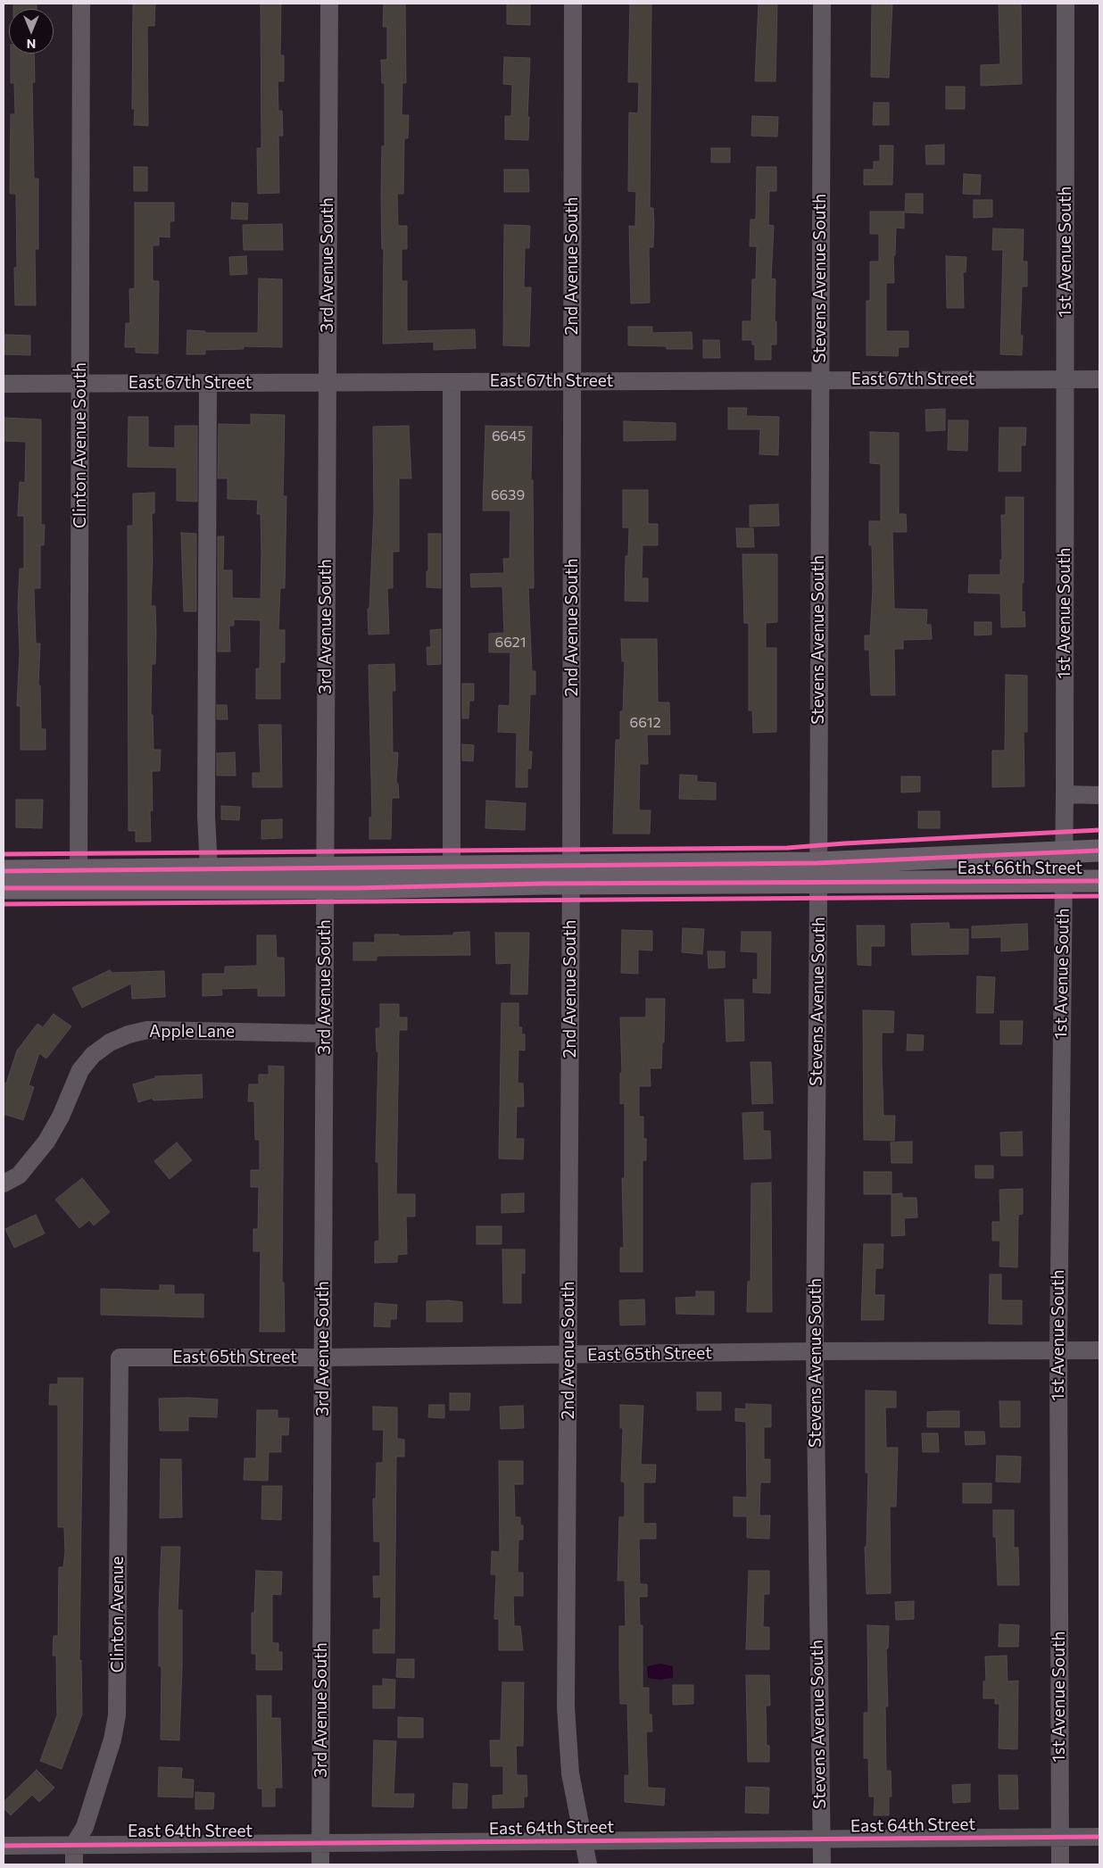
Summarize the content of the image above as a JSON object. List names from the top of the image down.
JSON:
{
  "streets": {
    "main road": ["East 66th Street"],
    "street": [
      "1st Avenue South",
      "3rd Avenue South",
      "2nd Avenue South",
      "Stevens Avenue South",
      "East 67th Street",
      "Clinton Avenue South",
      "Apple Lane",
      "East 65th Street",
      "Clinton Avenue",
      "East 64th Street"
    ]
  },
  "crossings": [
    ["1st Avenue South", "East 67th Street"],
    ["1st Avenue South", "East 66th Street"],
    ["1st Avenue South", "East 65th Street"],
    ["1st Avenue South", "East 64th Street"],
    ["3rd Avenue South", "East 67th Street"],
    ["3rd Avenue South", "East 66th Street"],
    ["3rd Avenue South", "Apple Lane"],
    ["3rd Avenue South", "East 65th Street"],
    ["3rd Avenue South", "East 64th Street"],
    ["2nd Avenue South", "East 67th Street"],
    ["2nd Avenue South", "East 66th Street"],
    ["2nd Avenue South", "East 65th Street"],
    ["2nd Avenue South", "East 64th Street"],
    ["Stevens Avenue South", "East 67th Street"],
    ["Stevens Avenue South", "East 66th Street"],
    ["Stevens Avenue South", "East 65th Street"],
    ["Stevens Avenue South", "East 64th Street"],
    ["East 67th Street", "Clinton Avenue South"],
    ["Clinton Avenue South", "East 66th Street"],
    ["East 65th Street", "Clinton Avenue"],
    ["Clinton Avenue", "East 64th Street"]
  ],
  "house_numbers": [
    "6645",
    "6639",
    "6621",
    "6612"
  ],
  "north": "bottom"
}
